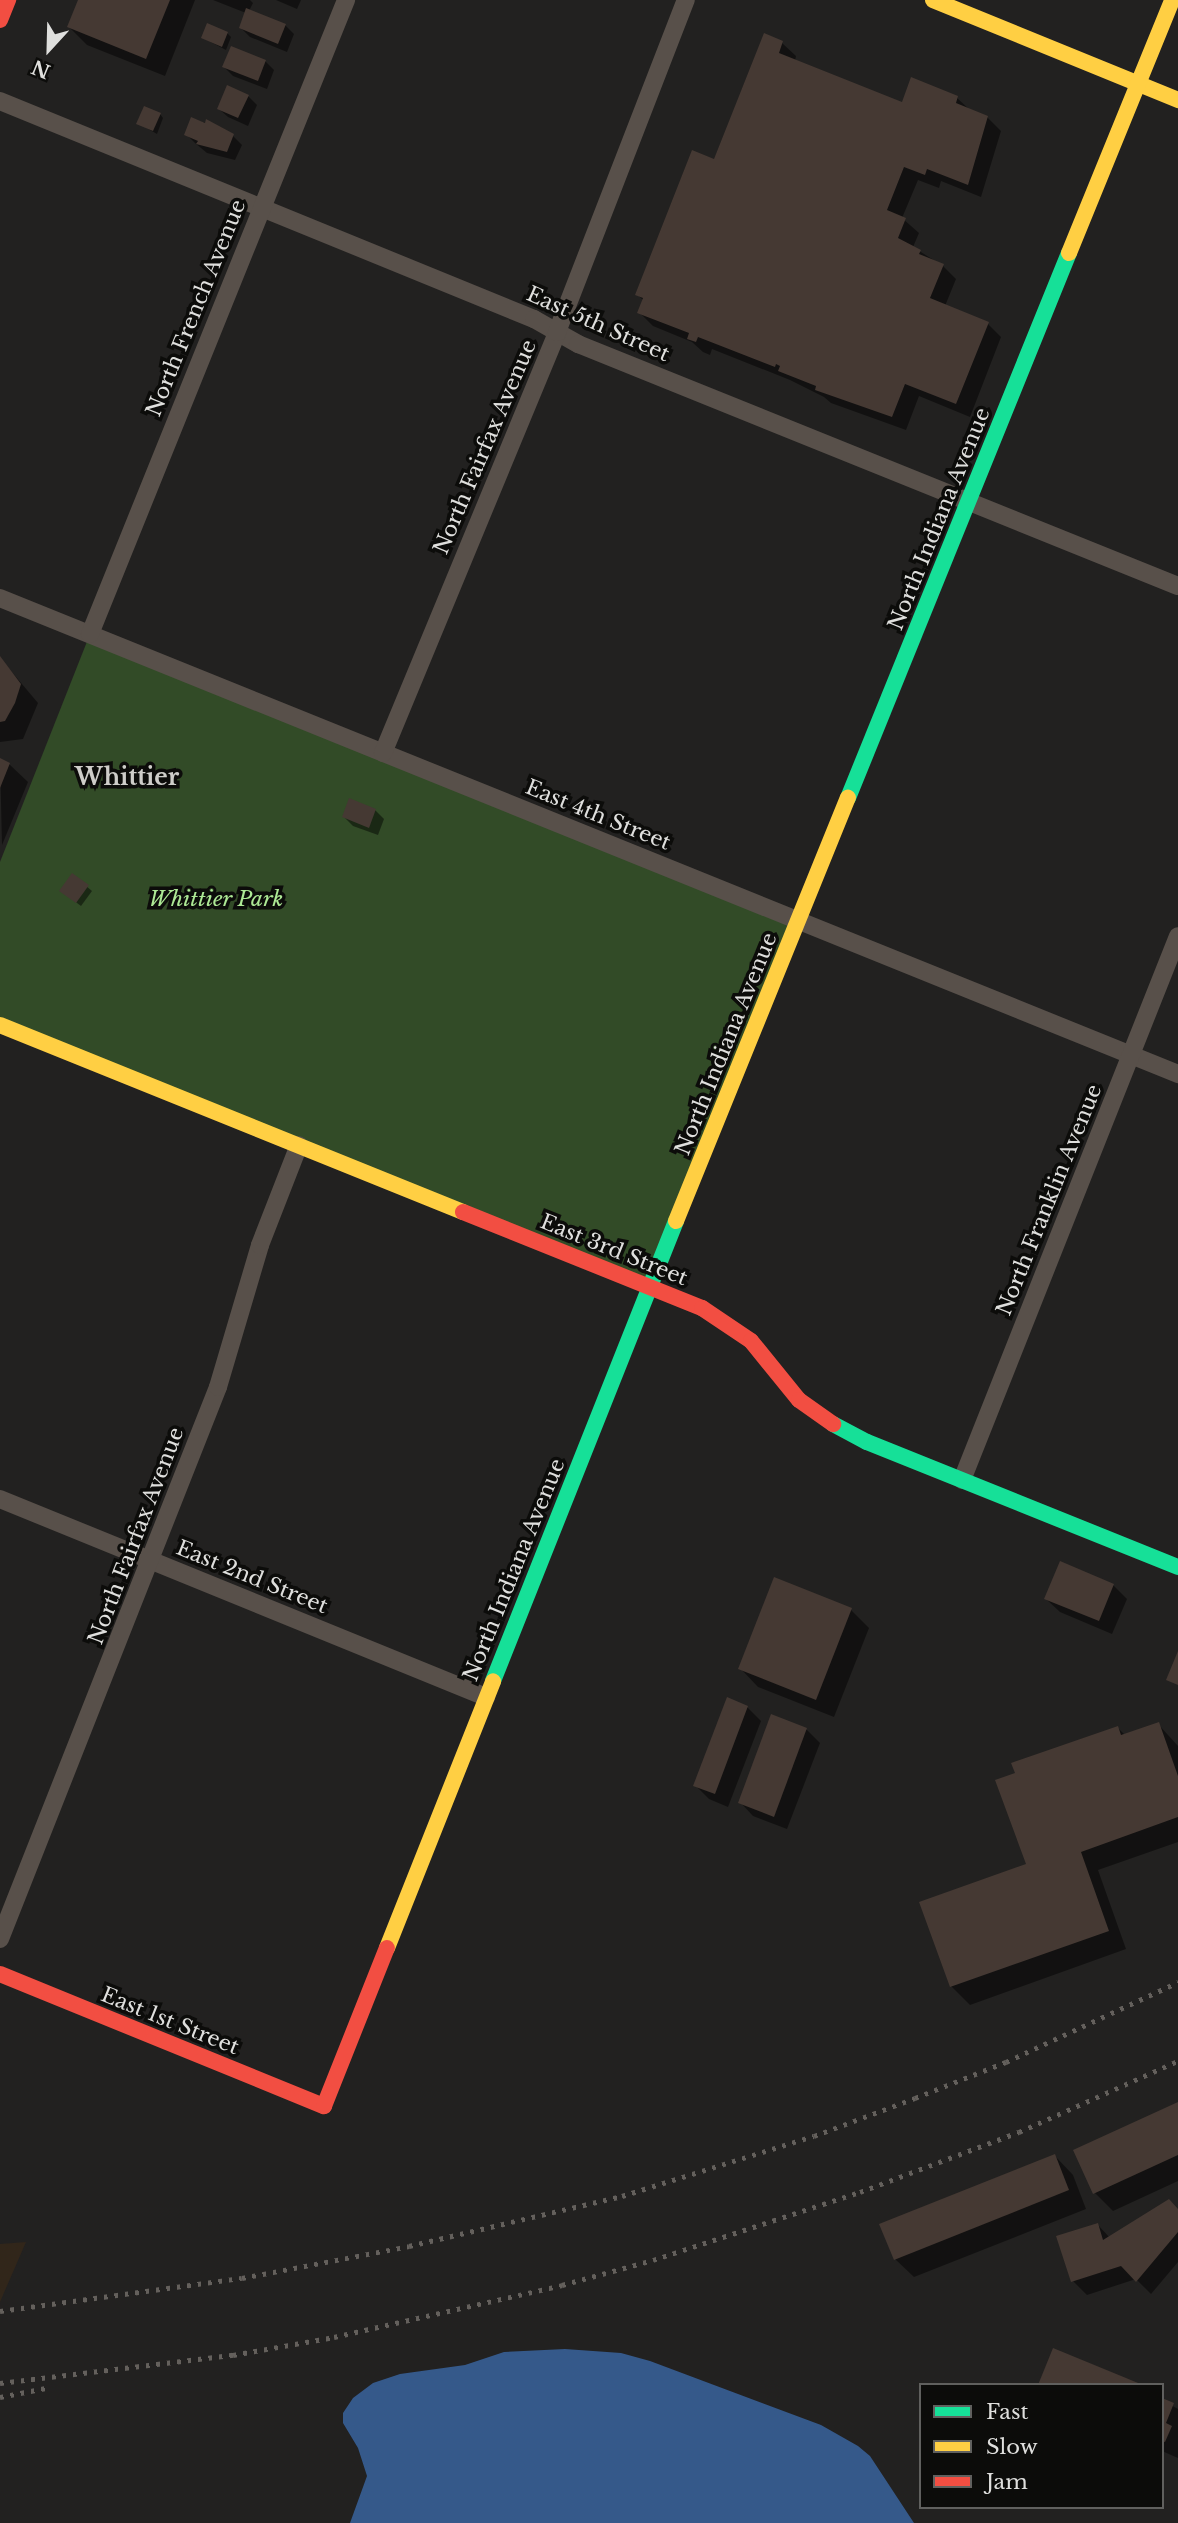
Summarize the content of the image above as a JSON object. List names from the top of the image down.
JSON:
{
  "streets": {
    "street": [
      "North French Avenue",
      "East 5th Street",
      "North Fairfax Avenue",
      "North Indiana Avenue",
      "East 4th Street",
      "North Franklin Avenue",
      "East 3rd Street",
      "East 2nd Street",
      "East 1st Street"
    ]
  },
  "crossings": [
    ["North French Avenue", "East 5th Street"],
    ["North French Avenue", "East 4th Street"],
    ["East 5th Street", "North Fairfax Avenue"],
    ["East 5th Street", "North Indiana Avenue"],
    ["North Fairfax Avenue", "East 4th Street"],
    ["North Fairfax Avenue", "East 3rd Street"],
    ["North Fairfax Avenue", "East 2nd Street"],
    ["North Indiana Avenue", "East 4th Street"],
    ["North Indiana Avenue", "East 3rd Street"],
    ["North Indiana Avenue", "East 2nd Street"],
    ["North Indiana Avenue", "East 1st Street"],
    ["East 4th Street", "North Franklin Avenue"],
    ["North Franklin Avenue", "East 3rd Street"]
  ],
  "districts": ["Whittier"],
  "parks": ["Whittier Park"],
  "legend": ["Fast", "Slow", "Jam"],
  "north": "bottom"
}
